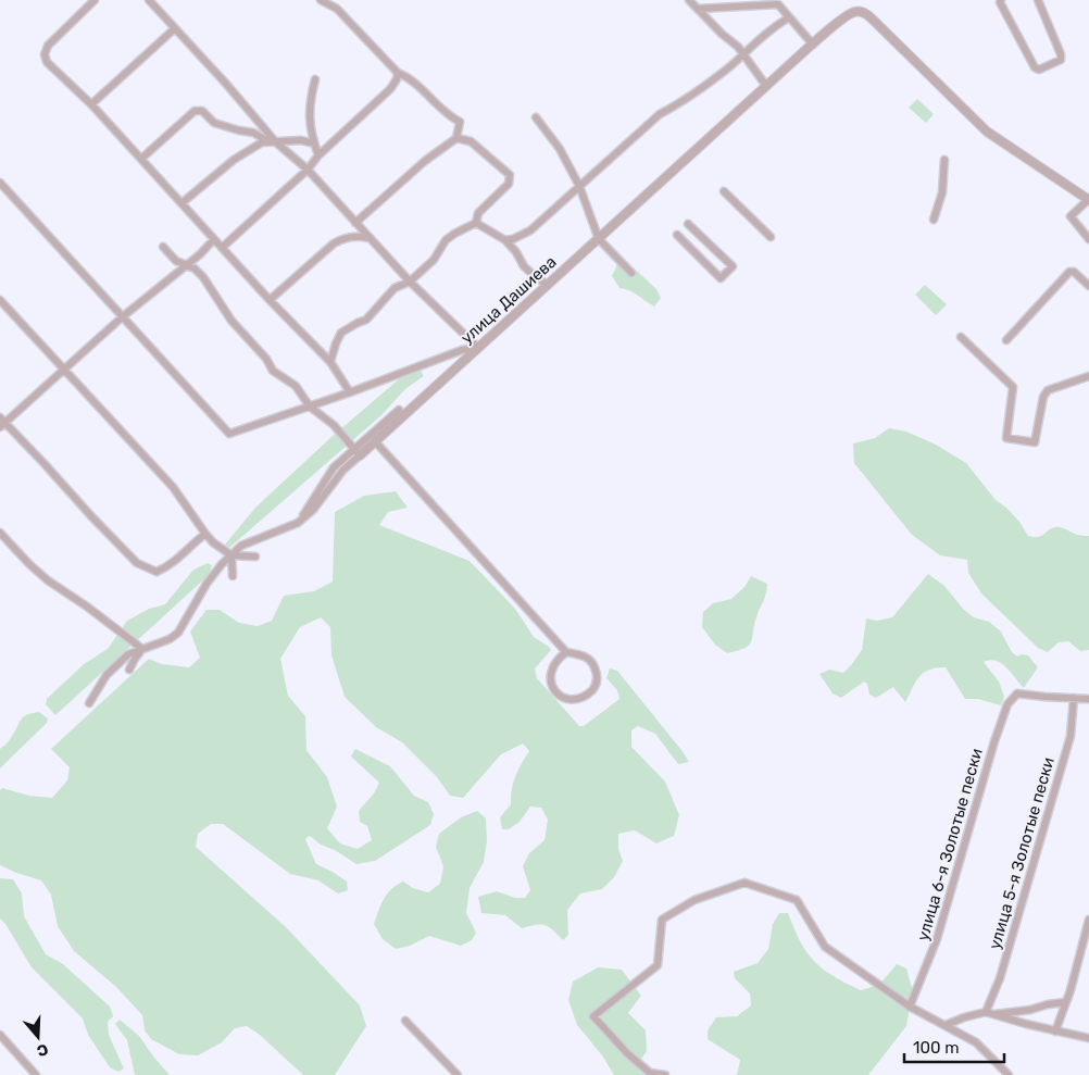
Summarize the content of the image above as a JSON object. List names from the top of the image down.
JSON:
{
  "streets": {
    "street": ["улица Дашиева", "улица 6-я Золотые пески", "улица 5-я Золотые пески"]
  },
  "crossings": [
    ["улица 6-я Золотые пески", "улица 5-я Золотые пески"]
  ],
  "scale_bar": "100 m",
  "north": "bottom"
}
